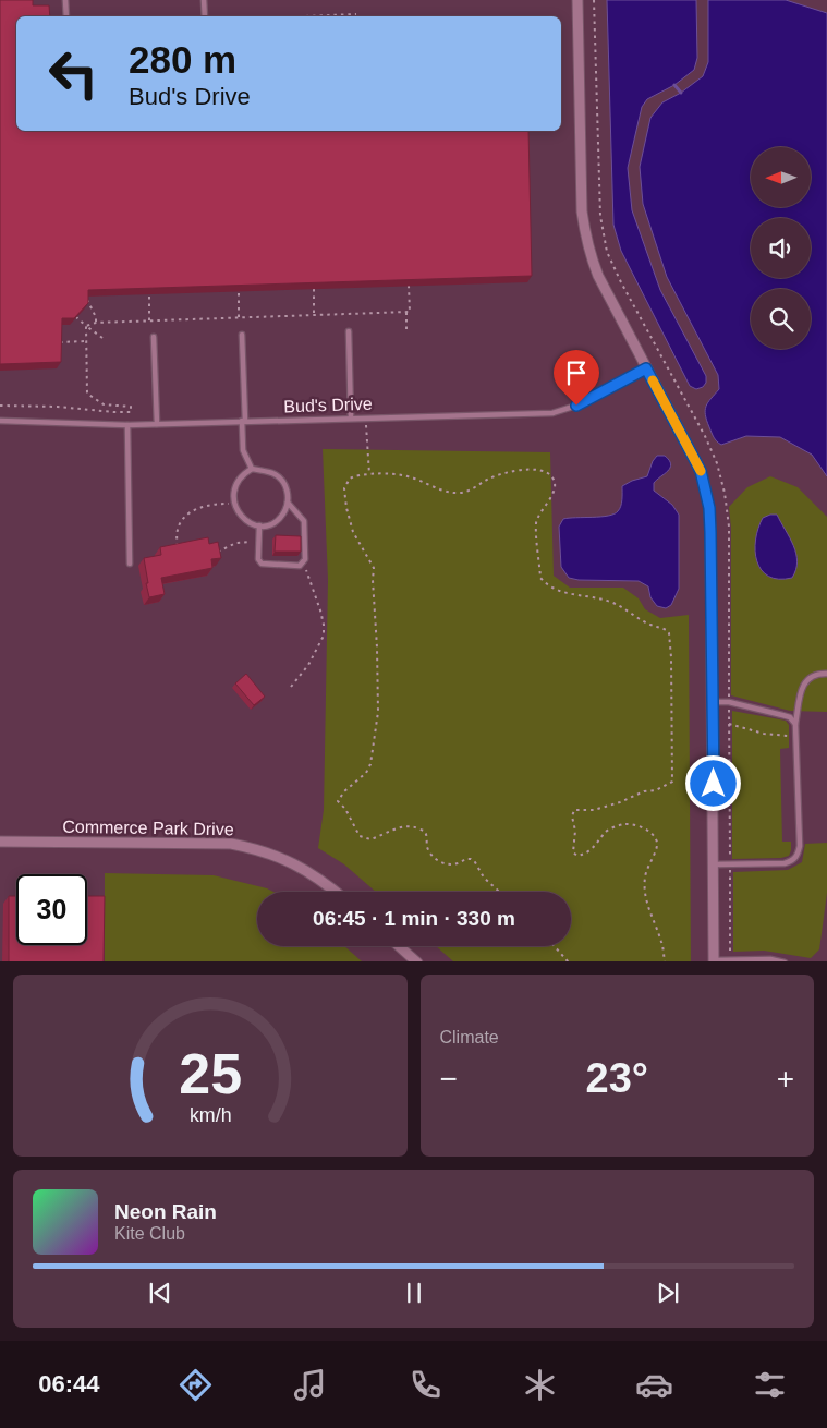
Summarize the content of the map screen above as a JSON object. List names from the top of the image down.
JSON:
{
  "streets": {
    "street": ["Commerce Park Drive"],
    "lane": ["Bud's Drive"]
  },
  "north": "left",
  "page": {
    "turn": ["280 m", "Bud's Drive"],
    "limit": "30",
    "trip": "06:45 · 1 min · 330 m",
    "tile": "Climate",
    "heat": ["−", "23°", "+"],
    "song": ["Neon Rain", "Kite Club"],
    "tabs": "06:44",
    "gauge": ["25", "km/h"]
  }
}
